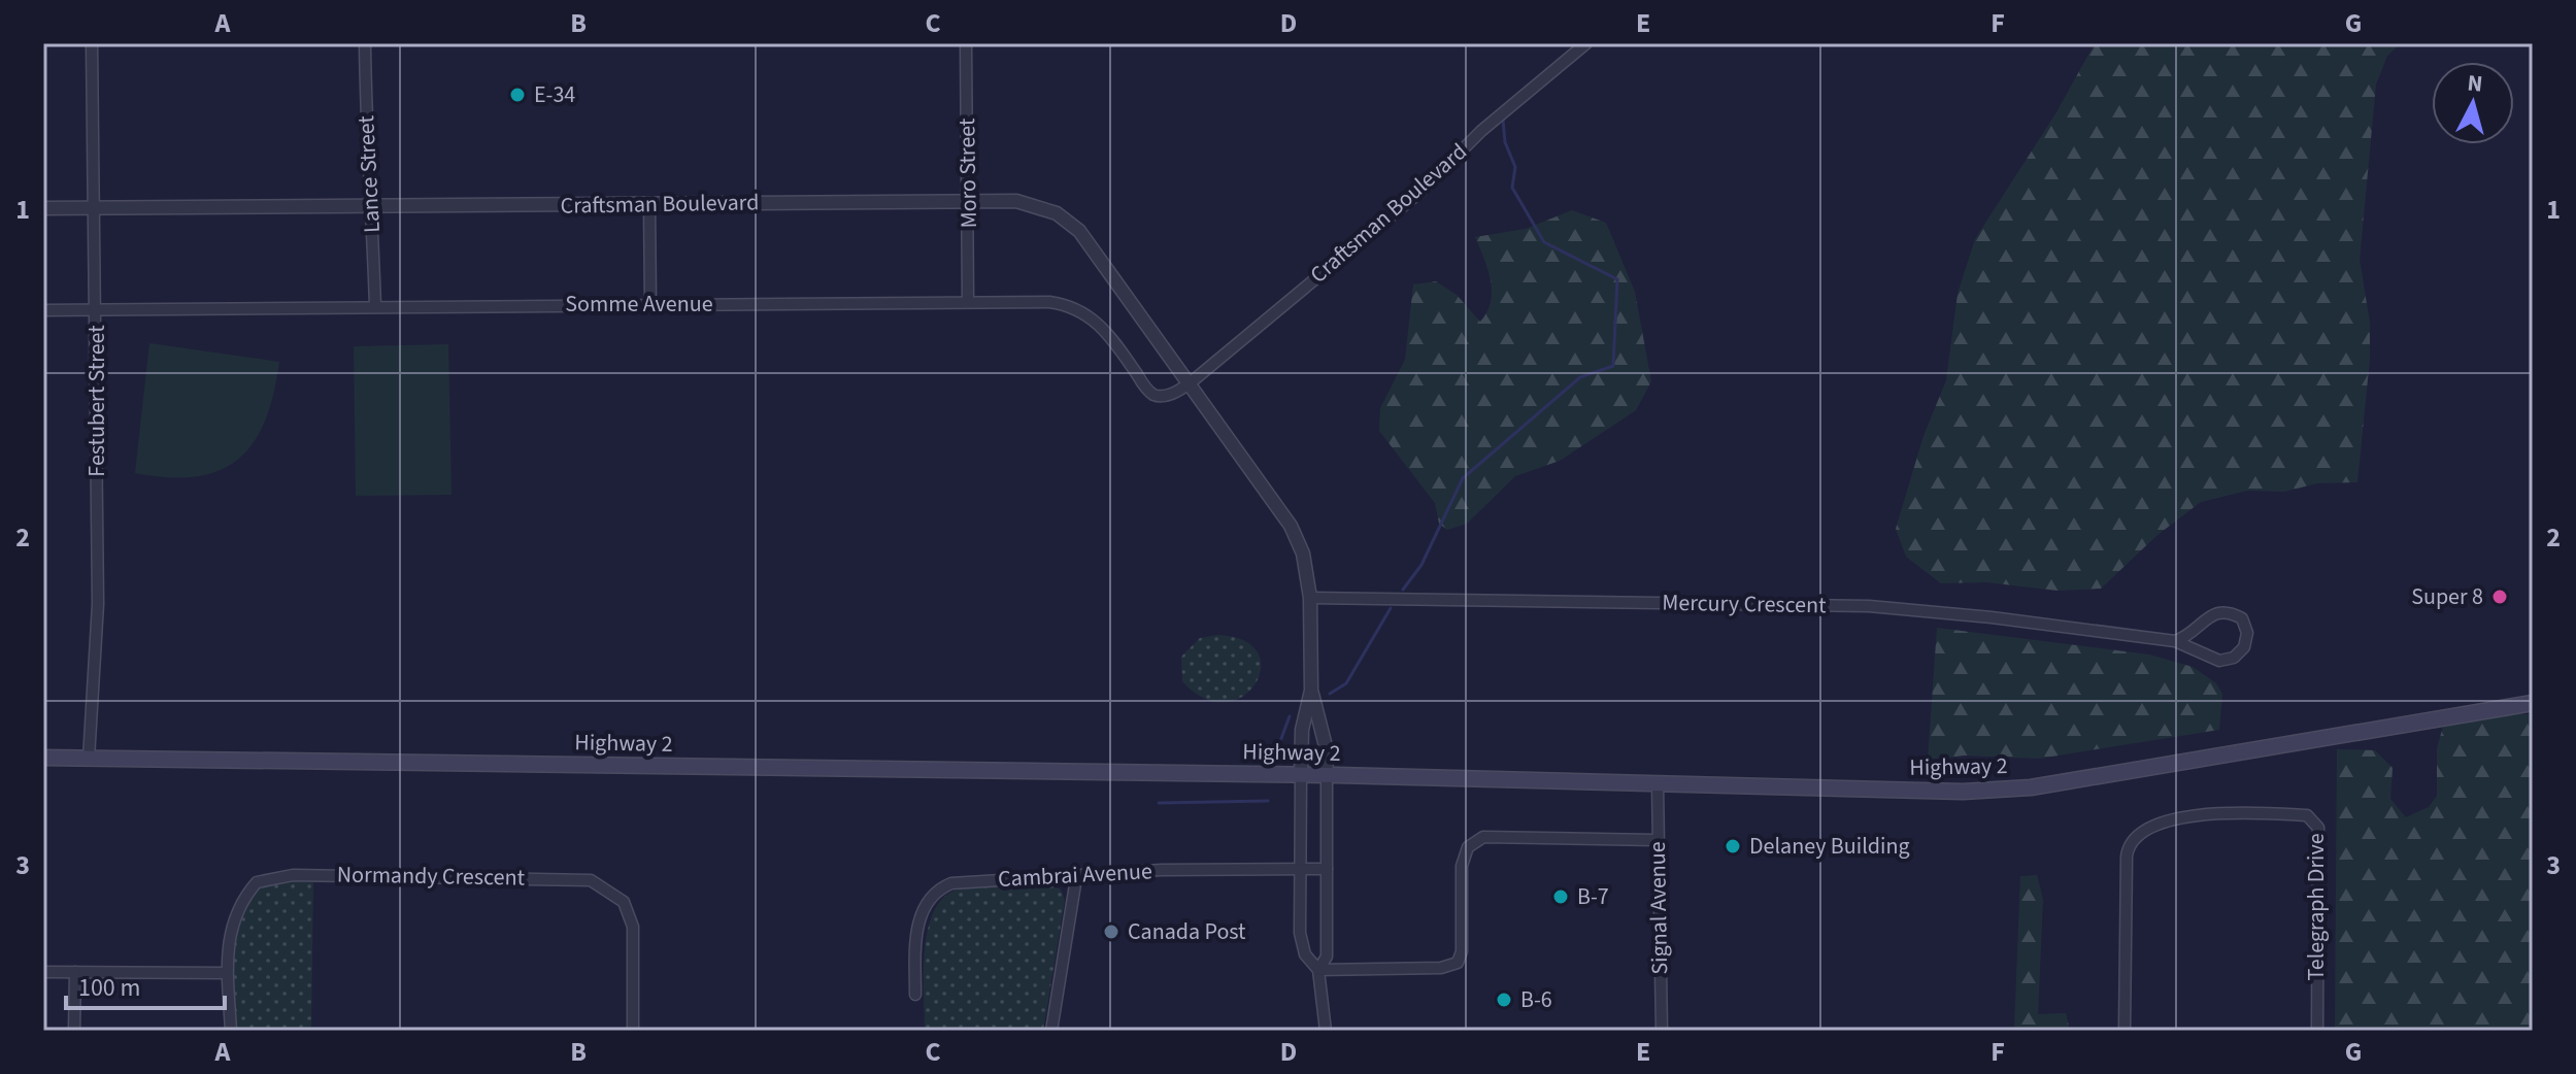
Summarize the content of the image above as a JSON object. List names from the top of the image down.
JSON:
{
  "streets": {
    "main road": ["Highway 2"],
    "street": [
      "Moro Street",
      "Lance Street",
      "Craftsman Boulevard",
      "Somme Avenue",
      "Festubert Street",
      "Mercury Crescent",
      "Cambrai Avenue",
      "Normandy Crescent",
      "Telegraph Drive",
      "Signal Avenue"
    ]
  },
  "crossings": [
    ["Moro Street", "Craftsman Boulevard"],
    ["Moro Street", "Somme Avenue"],
    ["Lance Street", "Craftsman Boulevard"],
    ["Lance Street", "Somme Avenue"],
    ["Craftsman Boulevard", "Somme Avenue"],
    ["Craftsman Boulevard", "Festubert Street"],
    ["Craftsman Boulevard", "Mercury Crescent"],
    ["Craftsman Boulevard", "Highway 2"],
    ["Somme Avenue", "Festubert Street"],
    ["Festubert Street", "Highway 2"],
    ["Highway 2", "Signal Avenue"]
  ],
  "places": [
    "E-34",
    "Super 8",
    "Delaney Building",
    "B-7",
    "Canada Post",
    "B-6"
  ],
  "scale_bar": "100 m",
  "north": "top",
  "grid": {
    "columns": [
      "A",
      "B",
      "C",
      "D",
      "E",
      "F",
      "G"
    ],
    "rows": ["1", "2", "3"]
  }
}
